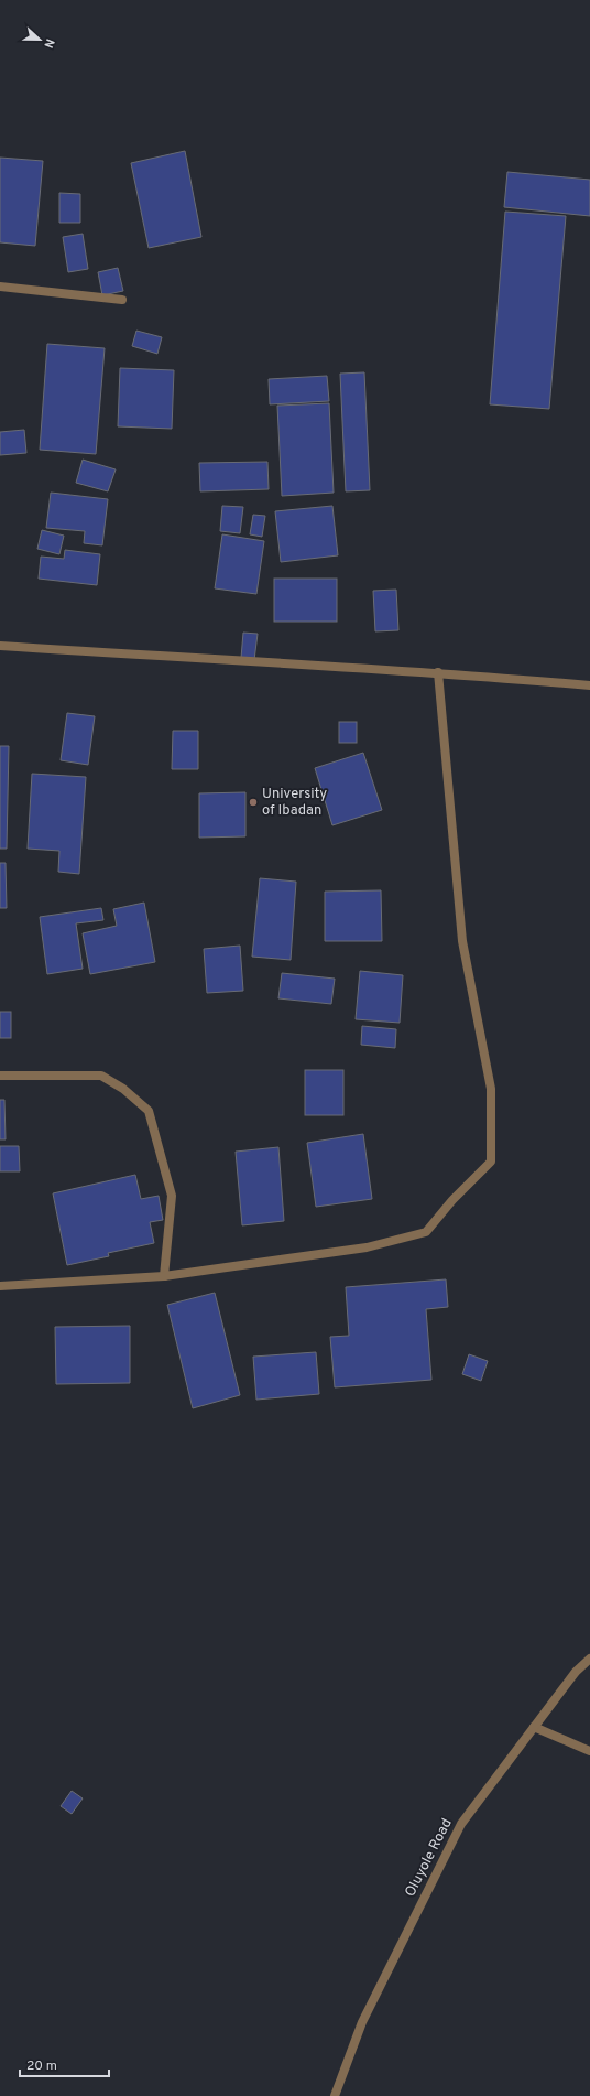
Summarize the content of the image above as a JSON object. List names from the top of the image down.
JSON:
{
  "streets": {
    "street": ["Oluyole Road"]
  },
  "places": ["University of Ibadan"],
  "scale_bar": "20 m",
  "north": "right"
}
